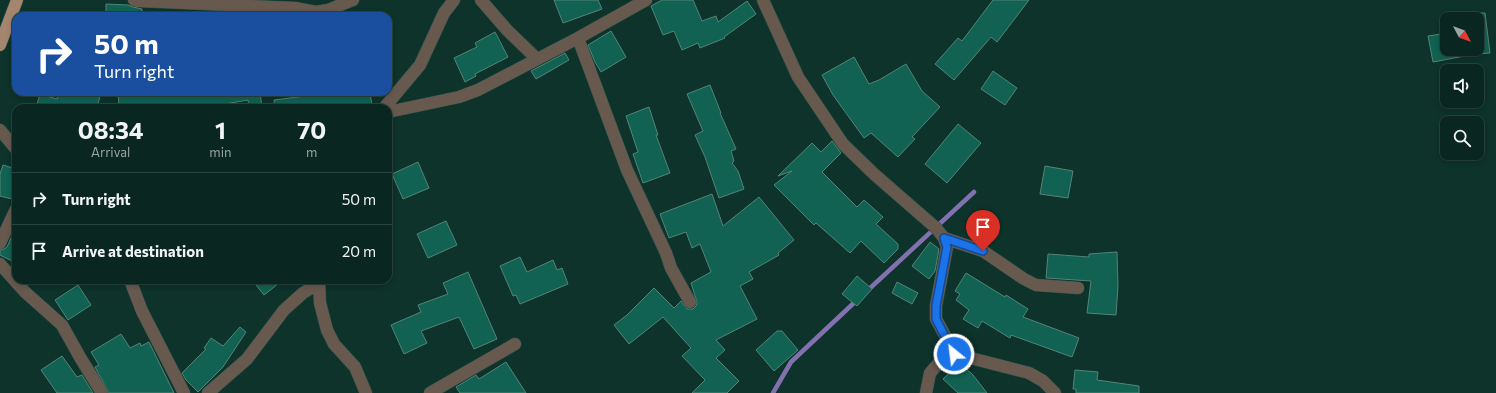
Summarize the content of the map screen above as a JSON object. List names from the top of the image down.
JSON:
{
  "north": "bottom right",
  "page": {
    "turn": ["50 m", "Turn right"],
    "eta": [
      "08:34",
      "Arrival",
      "1",
      "min",
      "70",
      "m"
    ],
    "list": [
      {
        "name": "Turn right",
        "value": "50 m"
      },
      {
        "name": "Arrive at destination",
        "value": "20 m"
      }
    ]
  }
}
